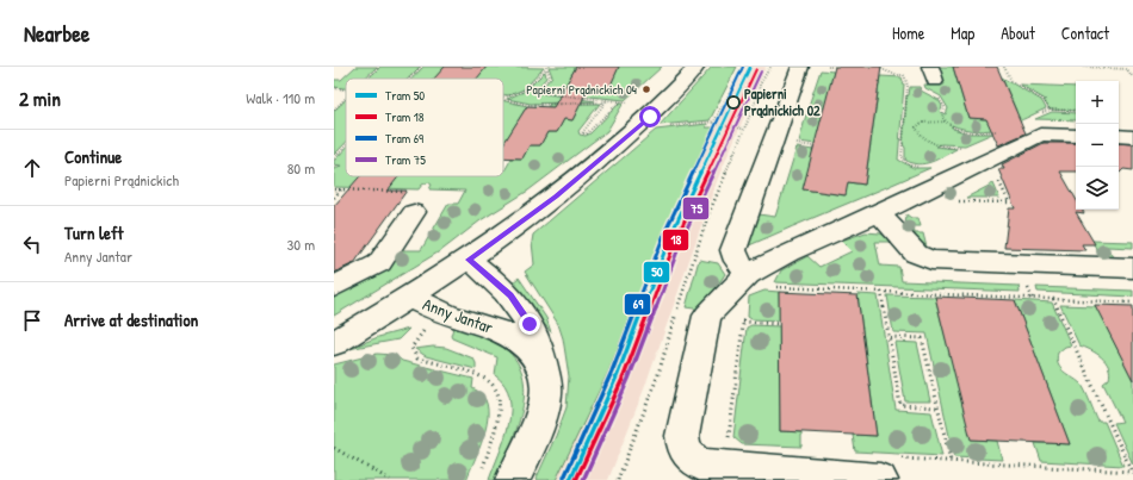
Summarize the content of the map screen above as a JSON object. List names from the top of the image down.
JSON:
{
  "streets": {
    "street": ["Anny Jantar"]
  },
  "places": ["Papierni Prądnickich 04", "Papierni Prądnickich 02"],
  "lines": [
    "tram line 50",
    "tram line 69",
    "tram line 18",
    "tram line 75"
  ],
  "legend": [
    "Tram 50",
    "Tram 18",
    "Tram 69",
    "Tram 75"
  ],
  "page": {
    "header": "Nearbee",
    "nav": [
      "Home",
      "Map",
      "About",
      "Contact"
    ],
    "heading": ["2 min", "Walk · 110 m"],
    "map_buttons": ["+", "−"],
    "list": [
      ["Continue", "Papierni Prądnickich", "80 m"],
      ["Turn left", "Anny Jantar", "30 m"],
      "Arrive at destination"
    ]
  }
}
